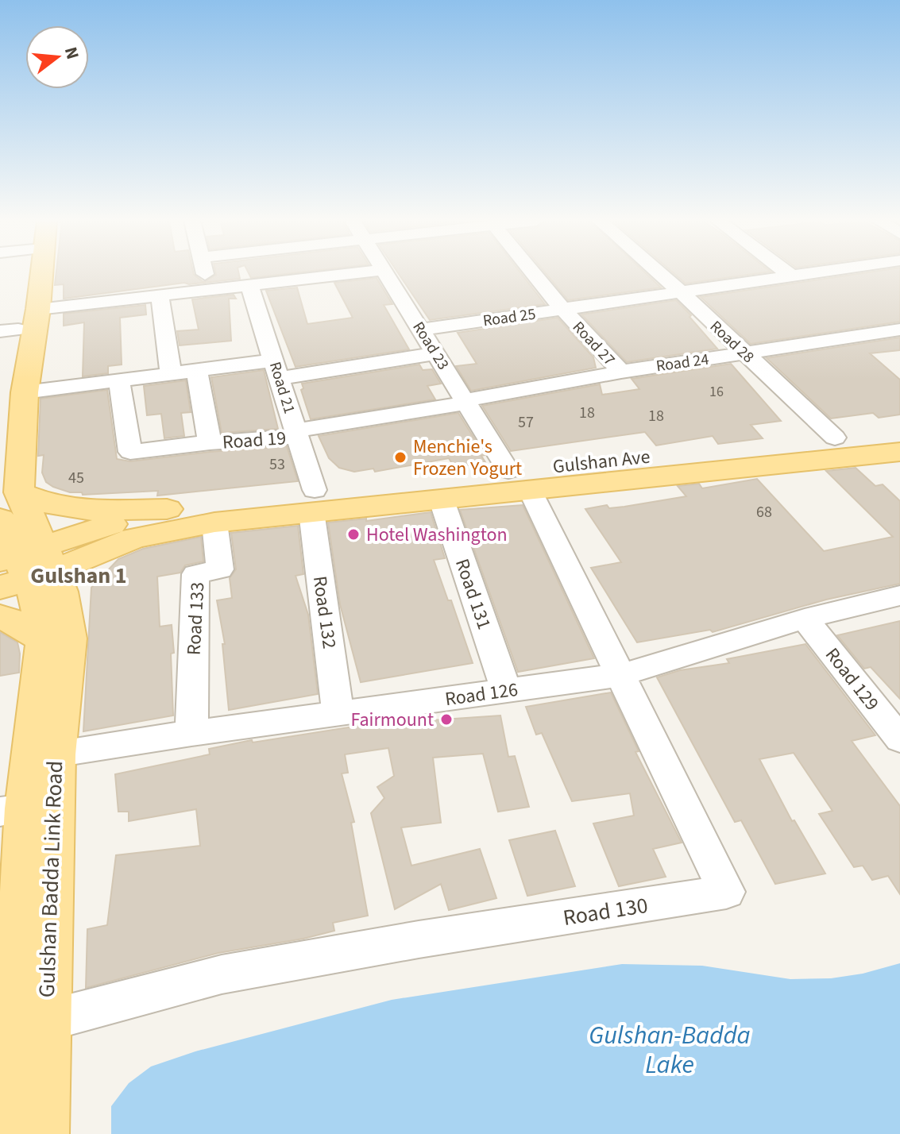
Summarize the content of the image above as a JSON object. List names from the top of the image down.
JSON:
{
  "streets": {
    "main road": ["Gulshan Ave", "Gulshan Badda Link Road"],
    "street": [
      "Road 25",
      "Road 28",
      "Road 27",
      "Road 23",
      "Road 24",
      "Road 21",
      "Road 19",
      "Road 131",
      "Road 132",
      "Road 133",
      "Road 129",
      "Road 126",
      "Road 130"
    ]
  },
  "crossings": [
    ["Road 25", "Road 28"],
    ["Road 25", "Road 27"],
    ["Road 25", "Road 23"],
    ["Road 28", "Road 24"],
    ["Road 28", "Gulshan Ave"],
    ["Road 27", "Road 24"],
    ["Road 23", "Road 24"],
    ["Road 23", "Gulshan Ave"],
    ["Road 23", "Road 130"],
    ["Road 24", "Road 21"],
    ["Road 24", "Road 19"],
    ["Road 21", "Road 19"],
    ["Road 21", "Gulshan Ave"],
    ["Road 21", "Road 132"],
    ["Gulshan Ave", "Road 131"],
    ["Gulshan Ave", "Road 132"],
    ["Gulshan Ave", "Road 133"],
    ["Gulshan Ave", "Road 130"],
    ["Road 131", "Road 126"],
    ["Road 132", "Road 126"],
    ["Road 133", "Road 126"],
    ["Road 129", "Road 126"],
    ["Road 126", "Gulshan Badda Link Road"],
    ["Road 126", "Road 130"],
    ["Gulshan Badda Link Road", "Road 130"]
  ],
  "districts": ["Gulshan 1"],
  "water": ["Gulshan-Badda Lake"],
  "places": ["Menchie's Frozen Yogurt", "Hotel Washington", "Fairmount"],
  "house_numbers": [
    "16",
    "18",
    "18",
    "57",
    "53",
    "45",
    "68"
  ],
  "north": "right"
}
